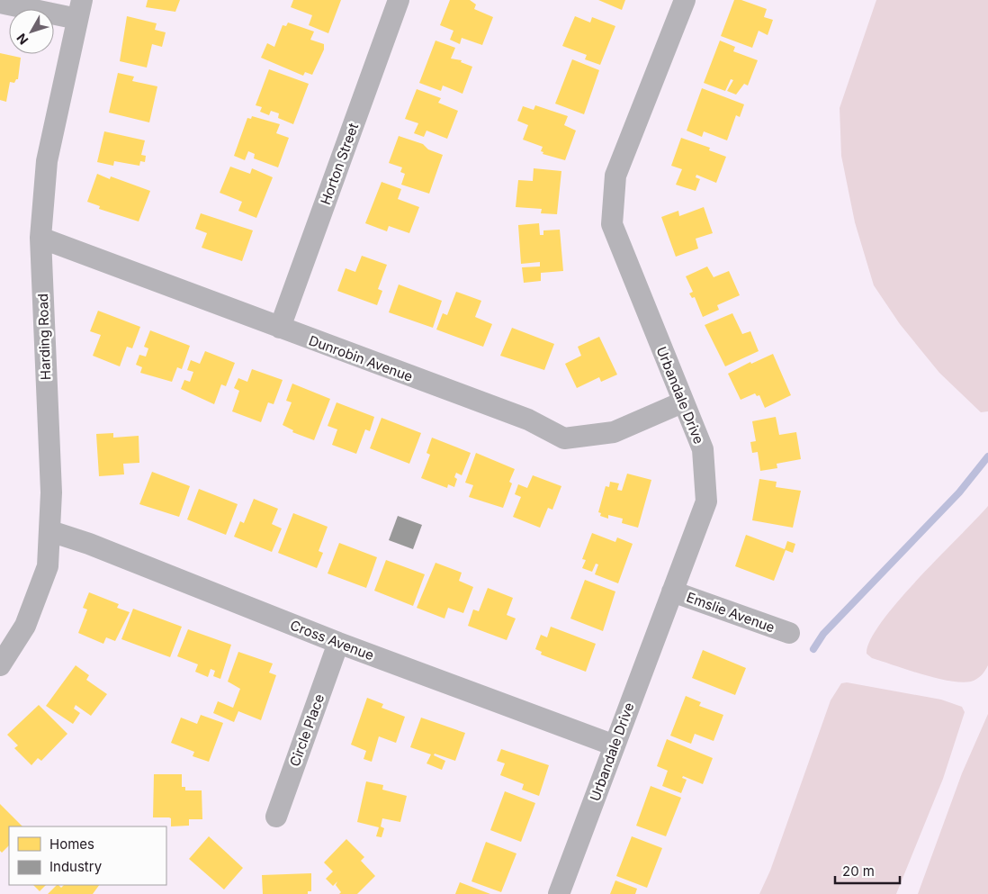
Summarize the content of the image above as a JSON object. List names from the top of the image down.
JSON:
{
  "streets": {
    "street": [
      "Horton Street",
      "Harding Road",
      "Dunrobin Avenue",
      "Urbandale Drive",
      "Emslie Avenue",
      "Cross Avenue",
      "Circle Place"
    ]
  },
  "crossings": [
    ["Horton Street", "Dunrobin Avenue"],
    ["Harding Road", "Dunrobin Avenue"],
    ["Harding Road", "Cross Avenue"],
    ["Dunrobin Avenue", "Urbandale Drive"],
    ["Urbandale Drive", "Emslie Avenue"],
    ["Urbandale Drive", "Cross Avenue"],
    ["Cross Avenue", "Circle Place"]
  ],
  "legend": ["Homes", "Industry"],
  "scale_bar": "20 m",
  "north": "bottom left"
}
